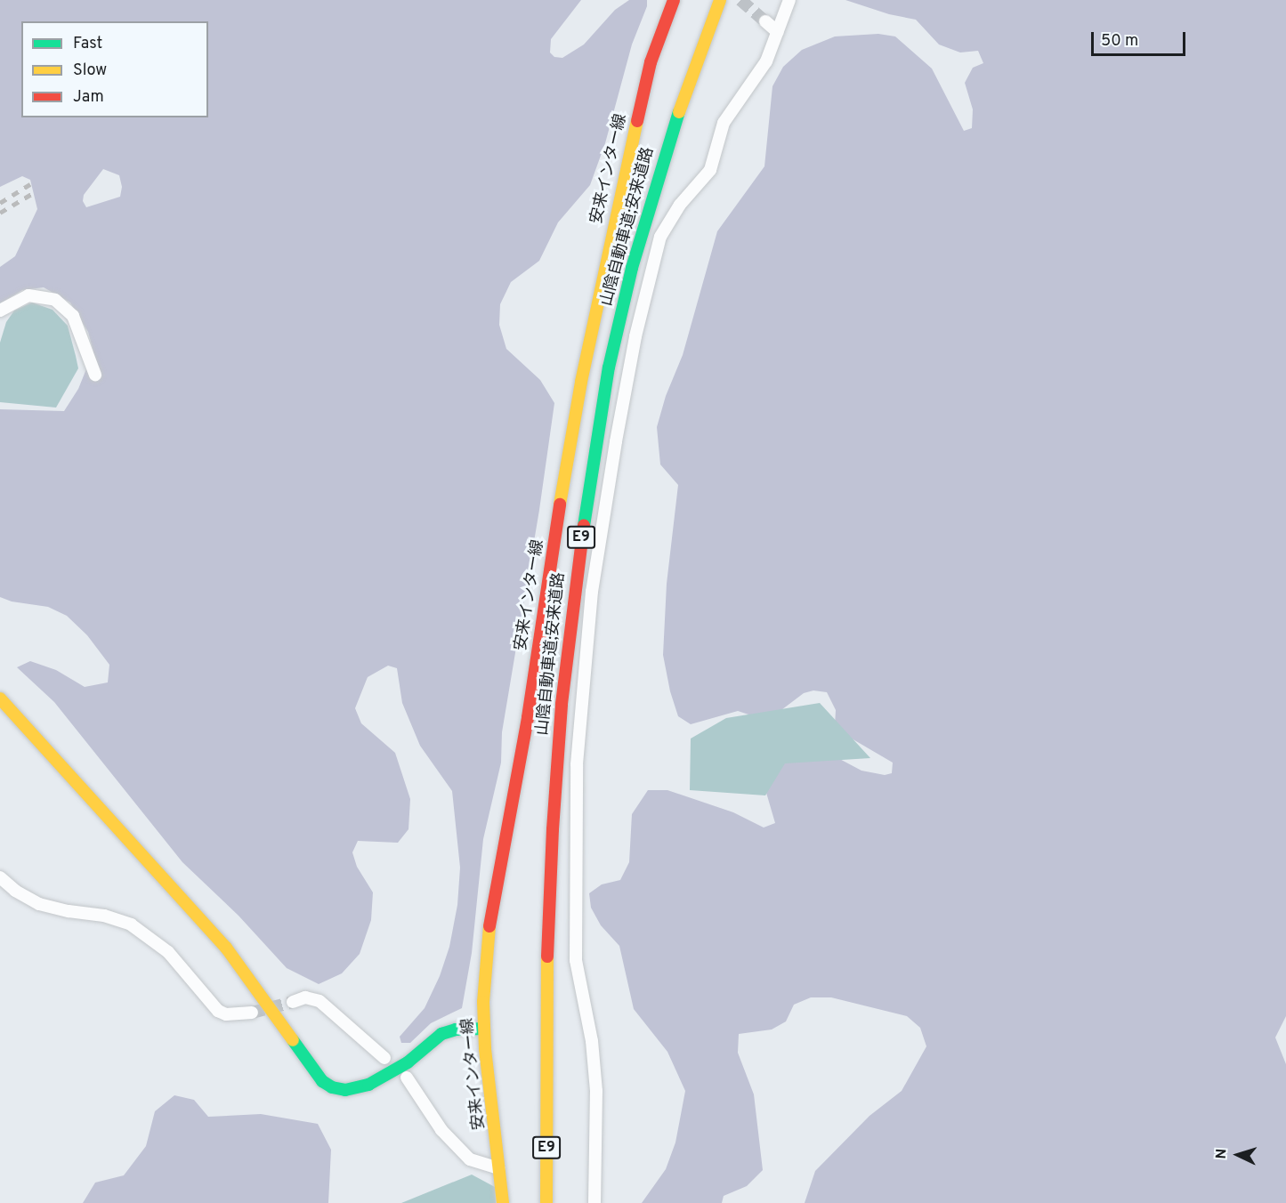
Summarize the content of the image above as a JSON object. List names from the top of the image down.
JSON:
{
  "streets": {
    "main road": ["安来インター線", "山陰自動車道;安来道路", "E9"]
  },
  "legend": ["Fast", "Slow", "Jam"],
  "scale_bar": "50 m",
  "north": "left"
}
